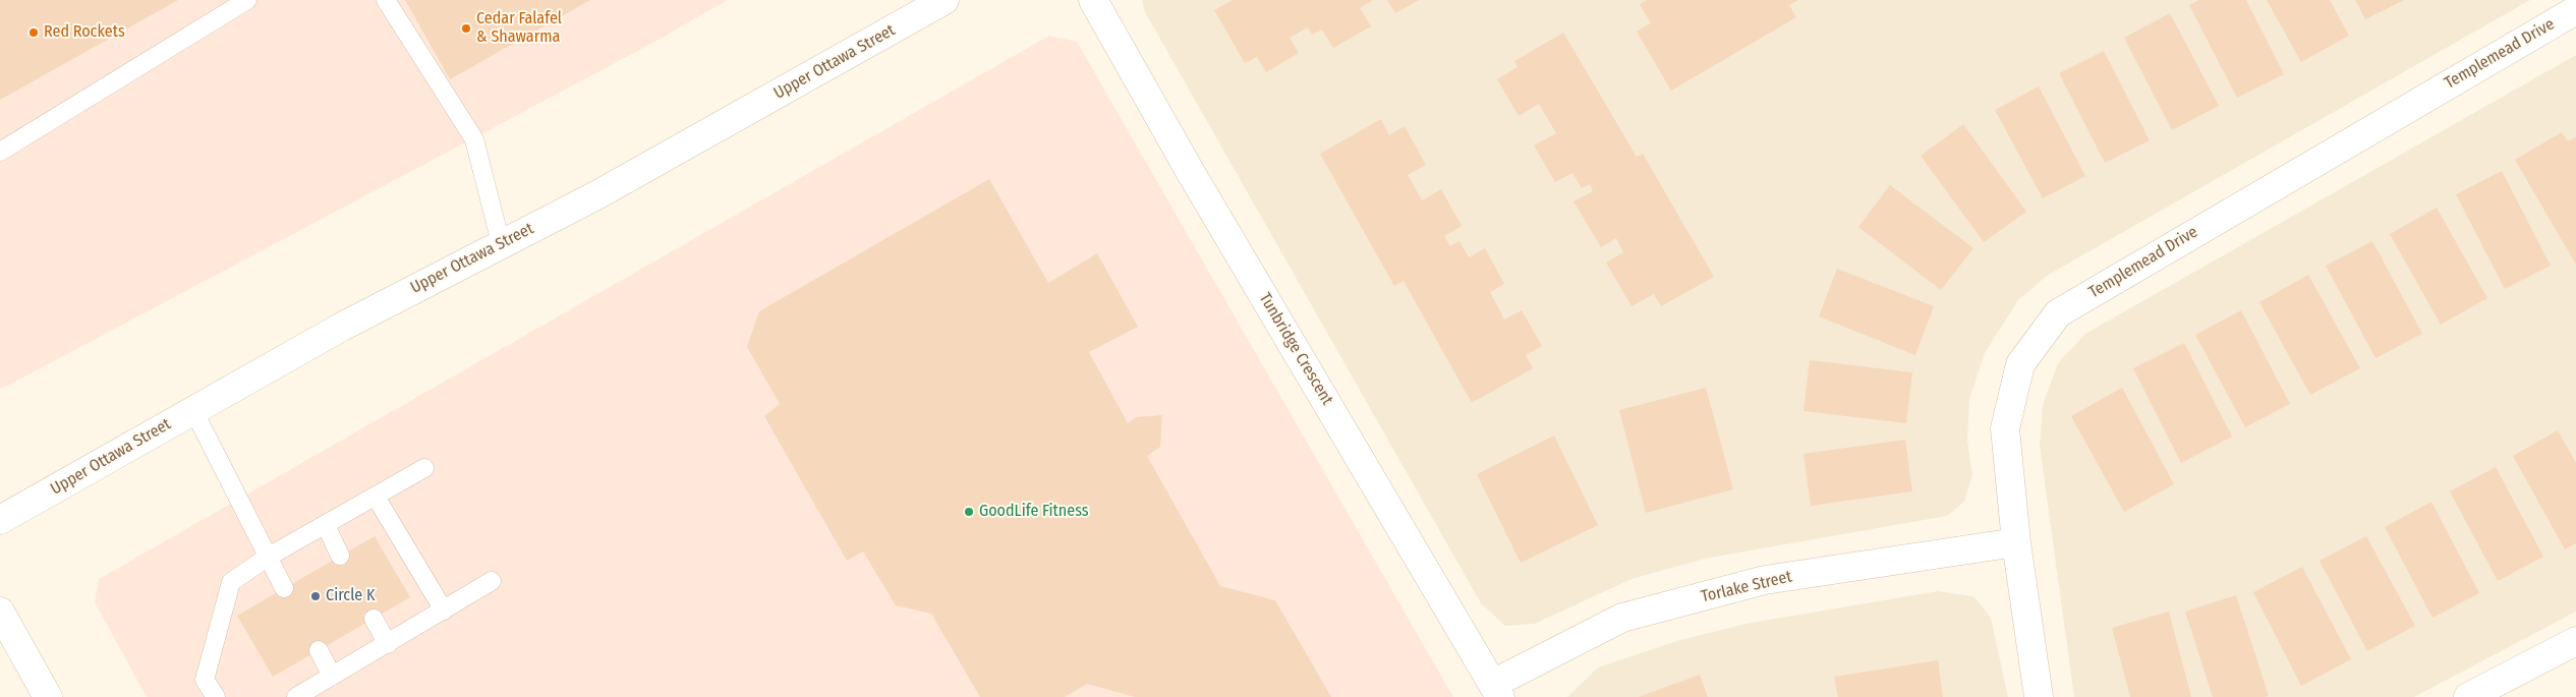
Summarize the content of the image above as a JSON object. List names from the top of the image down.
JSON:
{
  "streets": {
    "street": [
      "Templemead Drive",
      "Upper Ottawa Street",
      "Tunbridge Crescent",
      "Torlake Street"
    ]
  },
  "crossings": [
    ["Templemead Drive", "Torlake Street"],
    ["Tunbridge Crescent", "Torlake Street"]
  ],
  "places": [
    "Cedar Falafel & Shawarma",
    "Red Rockets",
    "GoodLife Fitness",
    "Circle K"
  ]
}
